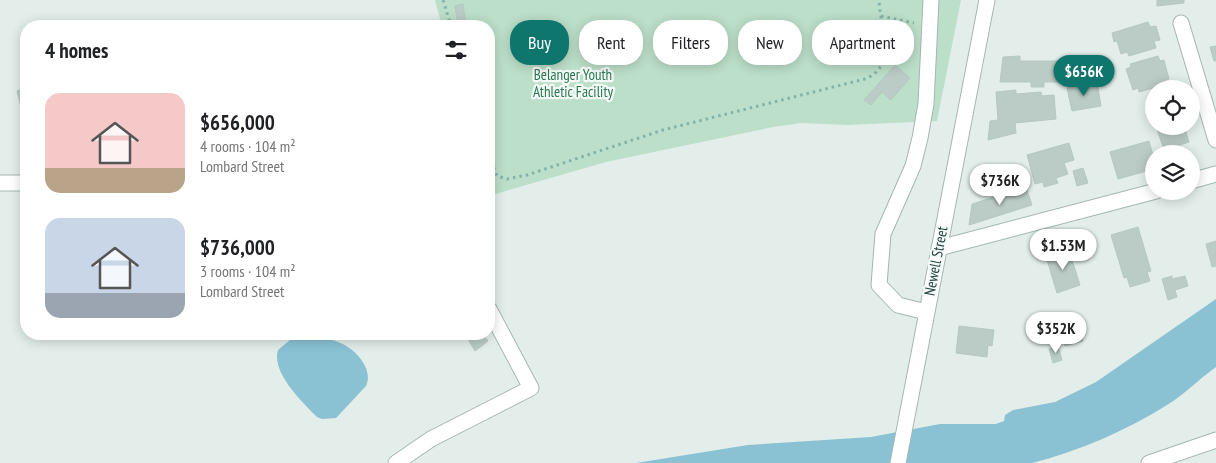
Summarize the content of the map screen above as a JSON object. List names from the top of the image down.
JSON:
{
  "streets": {
    "street": ["Newell Street"]
  },
  "parks": ["Belanger Youth Athletic Facility"],
  "page": {
    "chip": [
      "Buy",
      "Rent",
      "Filters",
      "New",
      "Apartment"
    ],
    "heading": "4 homes",
    "price": [
      "$656K",
      "$736K",
      "$1.53M",
      "$352K"
    ],
    "list": [
      {
        "name": "$656,000",
        "note": "4 rooms · 104 m² · Lombard Street"
      },
      {
        "name": "$736,000",
        "note": "3 rooms · 104 m² · Lombard Street"
      }
    ]
  }
}
